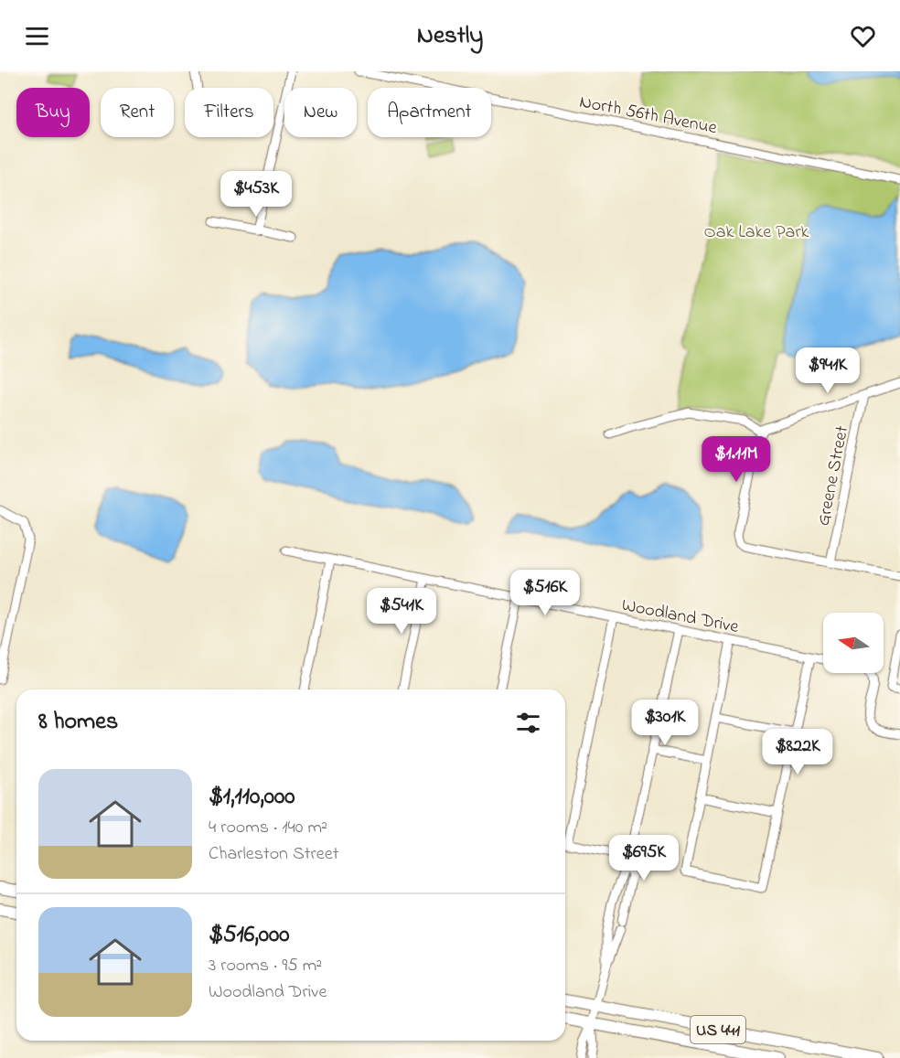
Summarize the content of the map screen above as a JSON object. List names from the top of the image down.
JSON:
{
  "streets": {
    "main road": ["US 441"],
    "street": ["North 56th Avenue", "Greene Street", "Woodland Drive"]
  },
  "parks": ["Oak Lake Park"],
  "north": "left",
  "page": {
    "header": "Nestly",
    "chip": [
      "Buy",
      "Rent",
      "Filters",
      "New",
      "Apartment"
    ],
    "price": [
      "$453K",
      "$941K",
      "$1.11M",
      "$516K",
      "$541K",
      "$301K",
      "$822K",
      "$695K"
    ],
    "heading": "8 homes",
    "list": [
      {
        "name": "$1,110,000",
        "note": "4 rooms · 140 m² · Charleston Street"
      },
      {
        "name": "$516,000",
        "note": "3 rooms · 95 m² · Woodland Drive"
      }
    ]
  }
}
